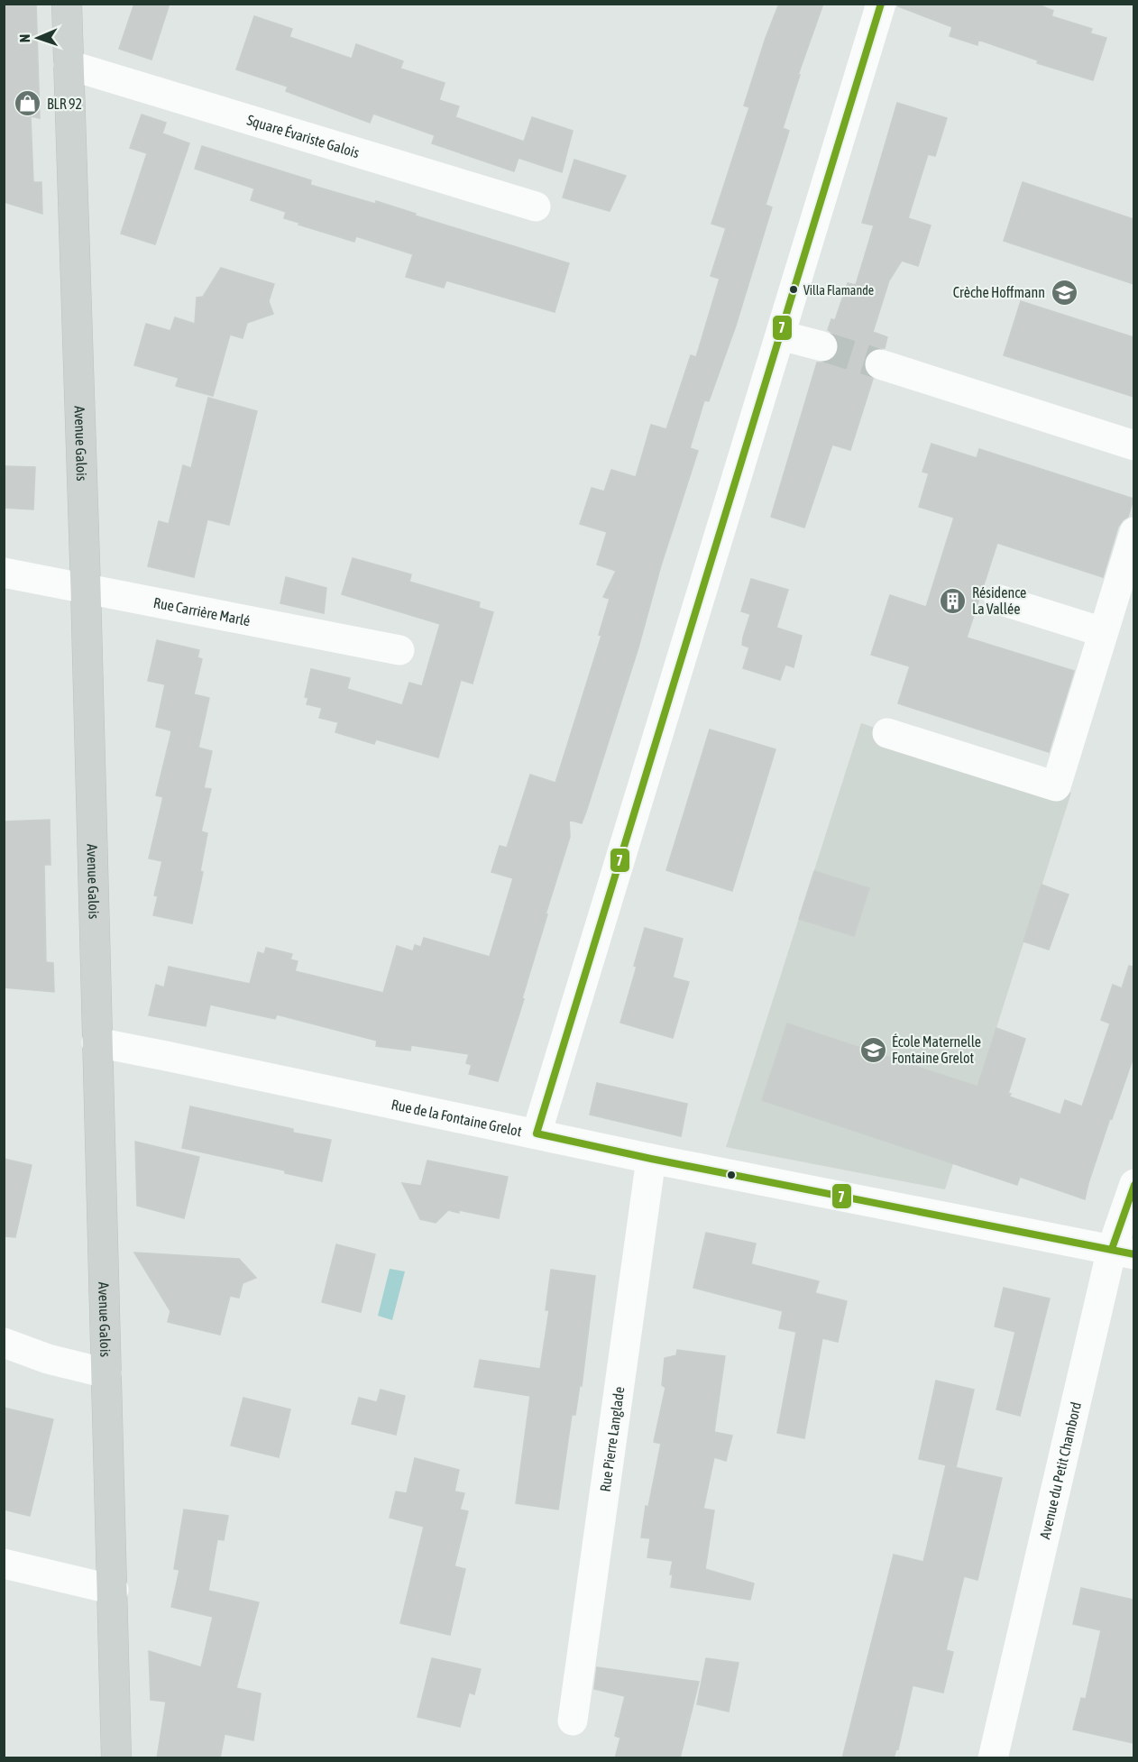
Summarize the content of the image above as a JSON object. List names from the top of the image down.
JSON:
{
  "streets": {
    "main road": ["Avenue Galois"],
    "street": [
      "Square Évariste Galois",
      "Rue Carrière Marlé",
      "Rue de la Fontaine Grelot",
      "Rue Pierre Langlade",
      "Avenue du Petit Chambord"
    ]
  },
  "crossings": [
    ["Square Évariste Galois", "Avenue Galois"],
    ["Avenue Galois", "Rue Carrière Marlé"],
    ["Avenue Galois", "Rue de la Fontaine Grelot"],
    ["Rue de la Fontaine Grelot", "Rue Pierre Langlade"],
    ["Rue de la Fontaine Grelot", "Avenue du Petit Chambord"]
  ],
  "places": {
    "shop": ["BLR 92"],
    "other": ["Villa Flamande"],
    "school or university": ["Crèche Hoffmann", "École Maternelle Fontaine Grelot"],
    "building": ["Résidence La Vallée"]
  },
  "lines": ["transit line 7"],
  "north": "left"
}
